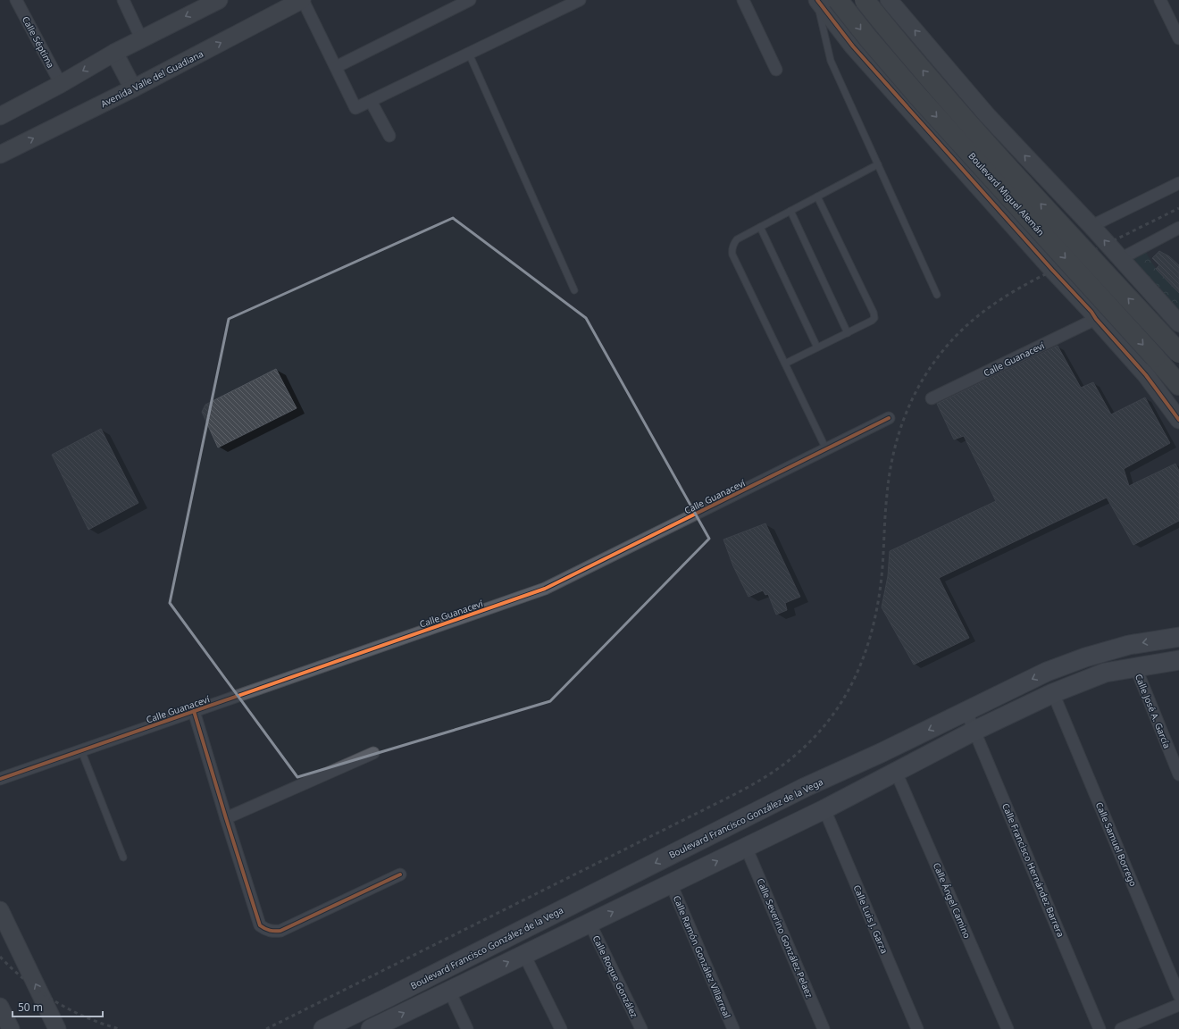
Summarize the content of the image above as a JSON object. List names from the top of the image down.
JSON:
{
  "streets": {
    "highway": ["Boulevard Miguel Alemán"],
    "main road": ["Boulevard Francisco González de la Vega"],
    "street": [
      "Calle Séptima",
      "Avenida Valle del Guadiana",
      "Calle Guanaceví",
      "Calle José A. García",
      "Calle Samuel Borrego",
      "Calle Francisco Hernández Barrera",
      "Calle Ángel Camino",
      "Calle Luis J. Garza",
      "Calle Severino González Pelaez",
      "Calle Ramón González Villarreal",
      "Calle Roque González"
    ]
  },
  "crossings": [
    ["Boulevard Francisco González de la Vega", "Calle Francisco Hernández Barrera"]
  ],
  "scale_bar": "50 m"
}
